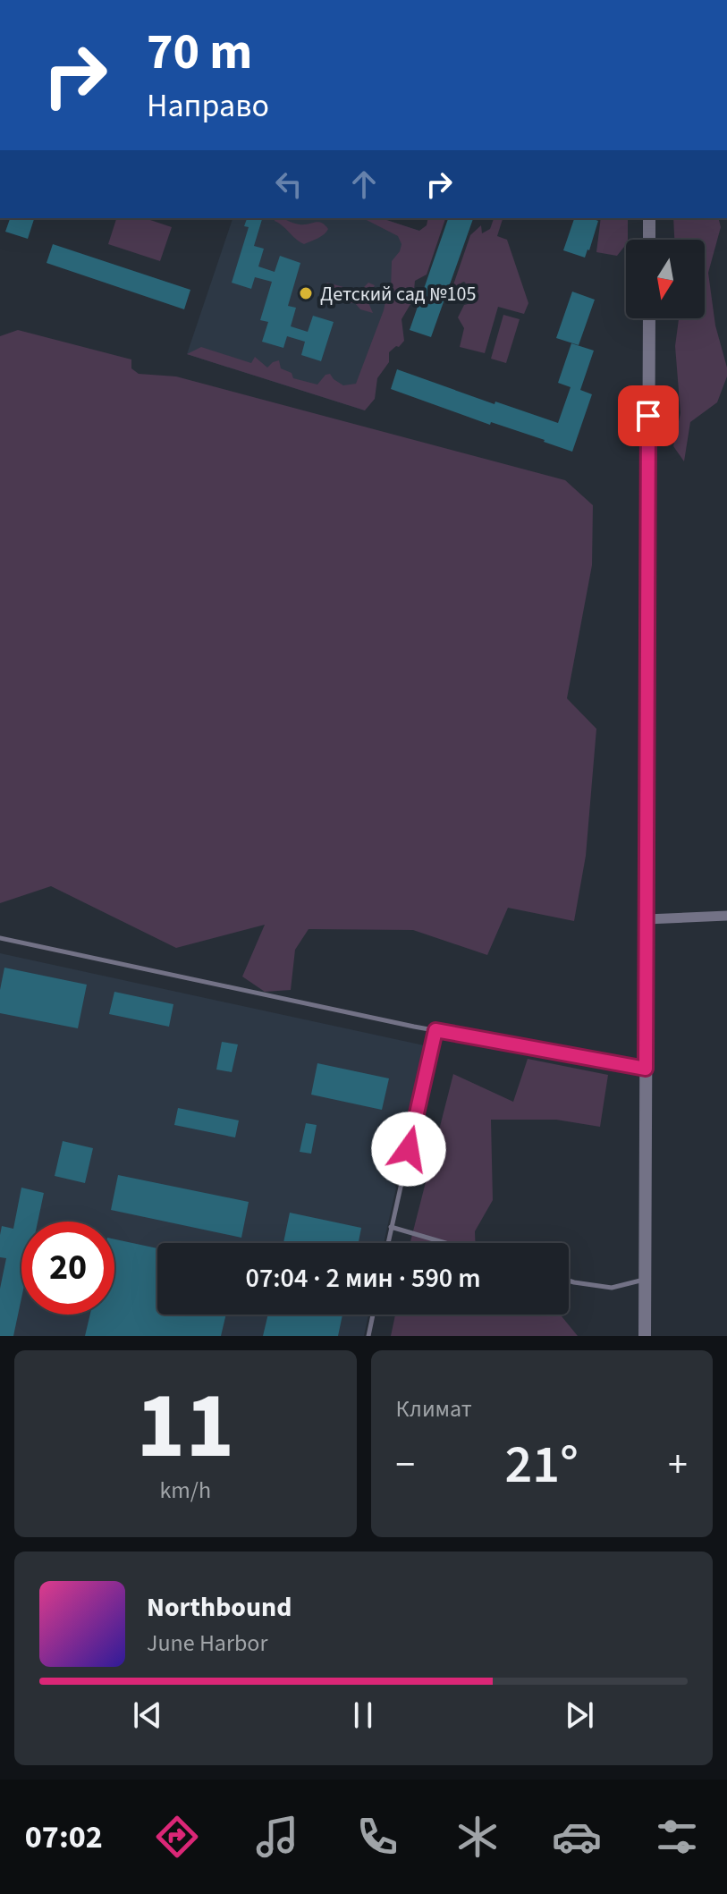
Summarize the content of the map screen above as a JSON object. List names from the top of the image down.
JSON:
{
  "places": ["Детский сад №105"],
  "north": "bottom",
  "page": {
    "turn": ["70 m", "Направо"],
    "limit": "20",
    "trip": "07:04 · 2 мин · 590 m",
    "tile": [
      ["11", "km/h"],
      "Климат"
    ],
    "heat": ["−", "21°", "+"],
    "song": ["Northbound", "June Harbor"],
    "tabs": "07:02"
  }
}
